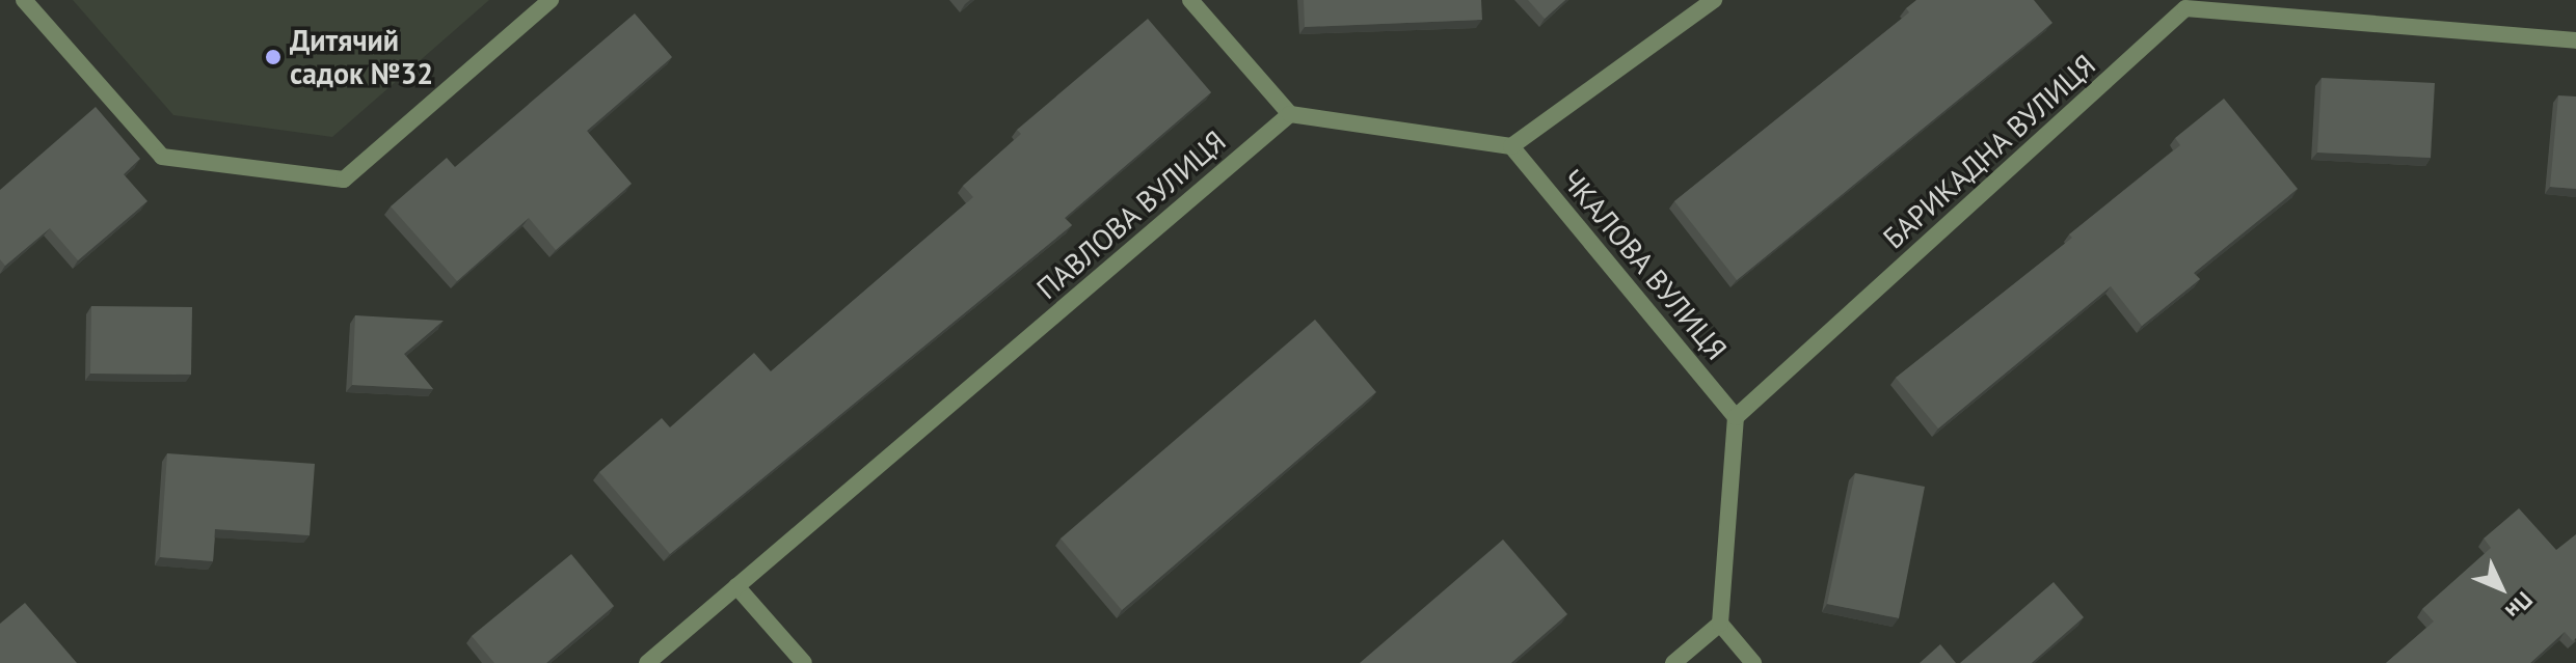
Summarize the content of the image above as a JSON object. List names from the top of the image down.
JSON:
{
  "streets": {
    "street": ["БАРИКАДНА ВУЛИЦЯ", "ПАВЛОВА ВУЛИЦЯ", "ЧКАЛОВА ВУЛИЦЯ"]
  },
  "crossings": [
    ["БАРИКАДНА ВУЛИЦЯ", "ЧКАЛОВА ВУЛИЦЯ"]
  ],
  "places": ["Дитячий садок №32"],
  "north": "bottom right"
}
